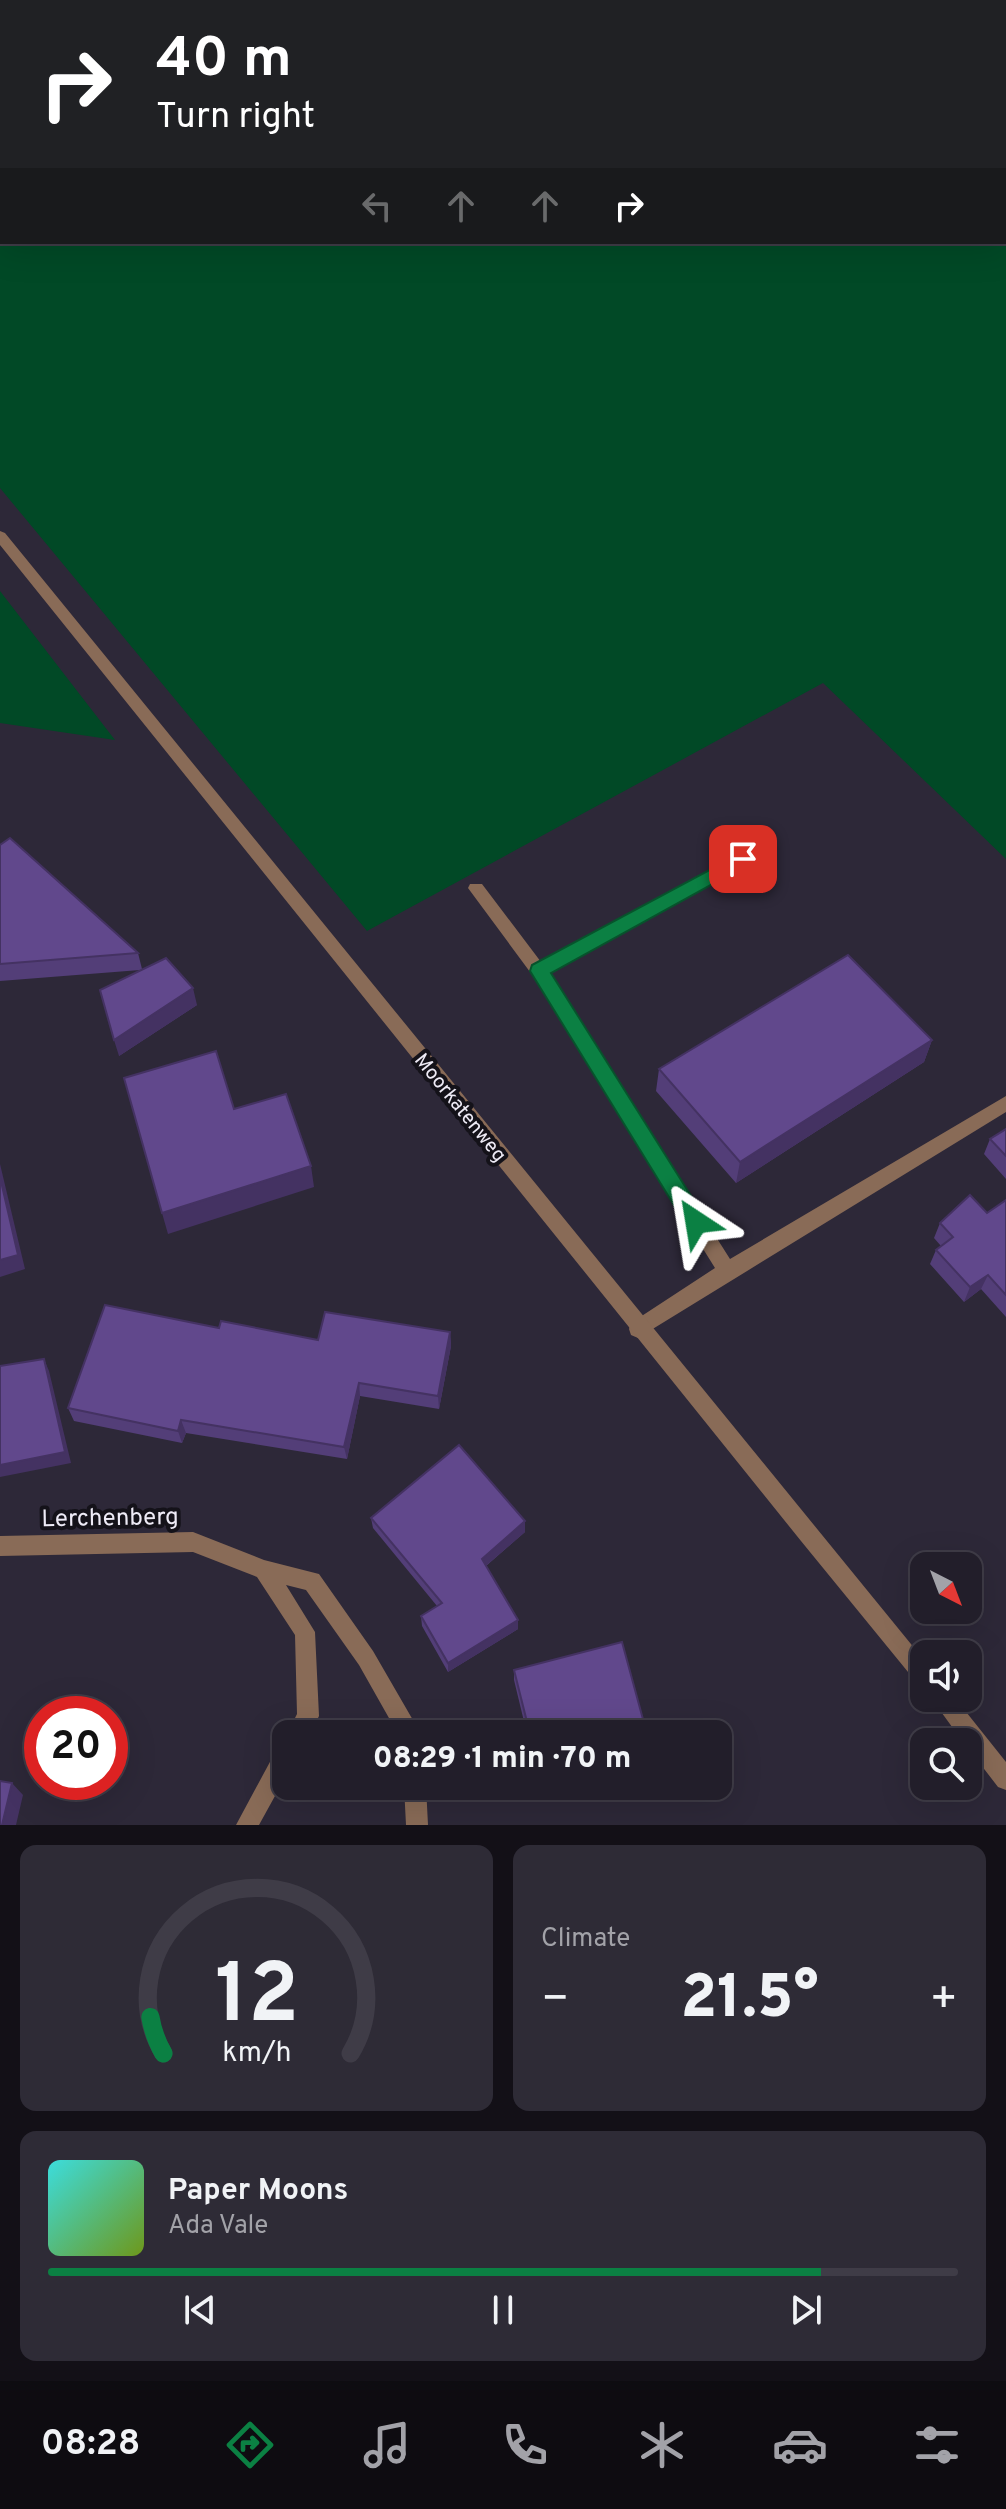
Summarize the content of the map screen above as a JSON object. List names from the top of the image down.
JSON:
{
  "streets": {
    "street": ["Moorkatenweg", "Lerchenberg"]
  },
  "north": "bottom right",
  "page": {
    "turn": ["40 m", "Turn right"],
    "limit": "20",
    "trip": "08:29 · 1 min · 70 m",
    "tile": "Climate",
    "heat": ["−", "21.5°", "+"],
    "song": ["Paper Moons", "Ada Vale"],
    "tabs": "08:28",
    "gauge": ["12", "km/h"]
  }
}
